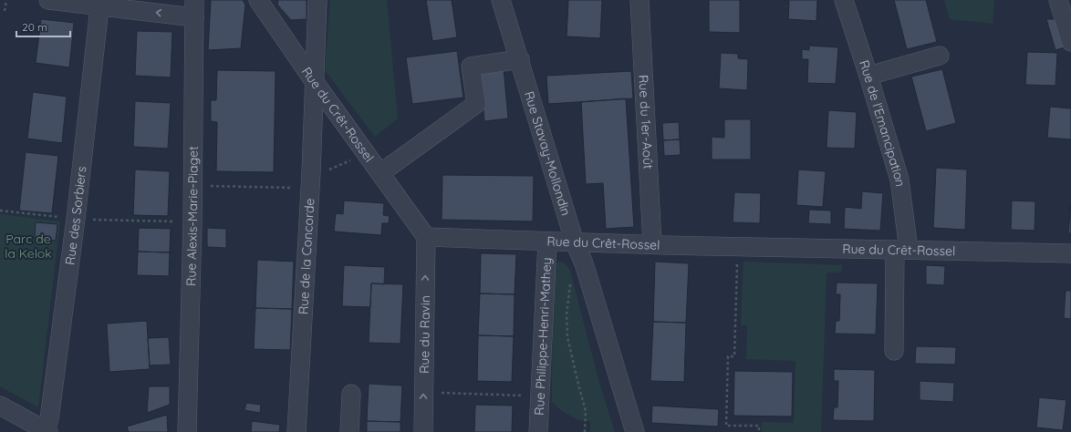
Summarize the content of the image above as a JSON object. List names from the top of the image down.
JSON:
{
  "streets": {
    "street": [
      "Rue du Crêt-Rossel",
      "Rue du 1er-Août",
      "Rue de l'Emancipation",
      "Rue Stavay-Mollondin",
      "Rue des Sorbiers",
      "Rue Alexis-Marie-Piaget",
      "Rue de la Concorde",
      "Rue du Ravin",
      "Rue Philippe-Henri-Mathey"
    ]
  },
  "crossings": [
    ["Rue du Crêt-Rossel", "Rue du 1er-Août"],
    ["Rue du Crêt-Rossel", "Rue de l'Emancipation"],
    ["Rue du Crêt-Rossel", "Rue Stavay-Mollondin"],
    ["Rue du Crêt-Rossel", "Rue de la Concorde"],
    ["Rue du Crêt-Rossel", "Rue du Ravin"],
    ["Rue du Crêt-Rossel", "Rue Philippe-Henri-Mathey"]
  ],
  "one_way": ["Rue du Ravin"],
  "parks": ["Parc de la Kelok"],
  "scale_bar": "20 m"
}
